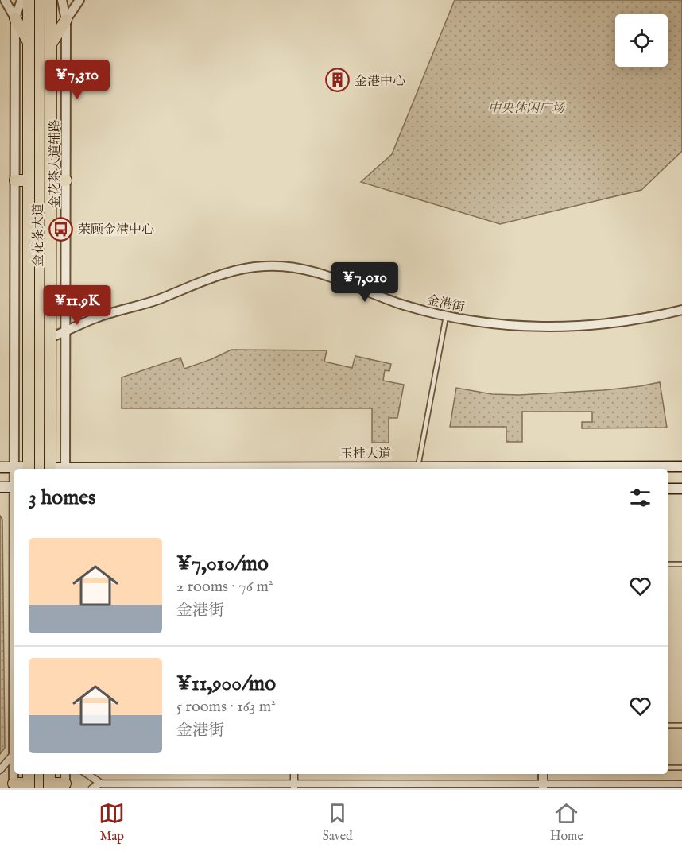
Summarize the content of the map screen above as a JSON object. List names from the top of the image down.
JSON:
{
  "streets": {
    "main road": ["金花茶大道", "玉桂大道"],
    "street": ["金花茶大道辅路", "金港街"]
  },
  "crossings": [
    ["金花茶大道辅路", "金港街"],
    ["金花茶大道辅路", "玉桂大道"],
    ["金花茶大道", "金港街"]
  ],
  "parks": ["中央休闲广场"],
  "places": {
    "building": ["金港中心"],
    "bus stop": ["荣顾金港中心"]
  },
  "page": {
    "price": ["¥7,310", "¥7,010", "¥11.9K"],
    "heading": "3 homes",
    "list": [
      {
        "name": "¥7,010/mo",
        "note": "2 rooms · 76 m² · 金港街"
      },
      {
        "name": "¥11,900/mo",
        "note": "5 rooms · 163 m² · 金港街"
      }
    ],
    "tabs": ["Map", "Saved", "Home"]
  }
}
